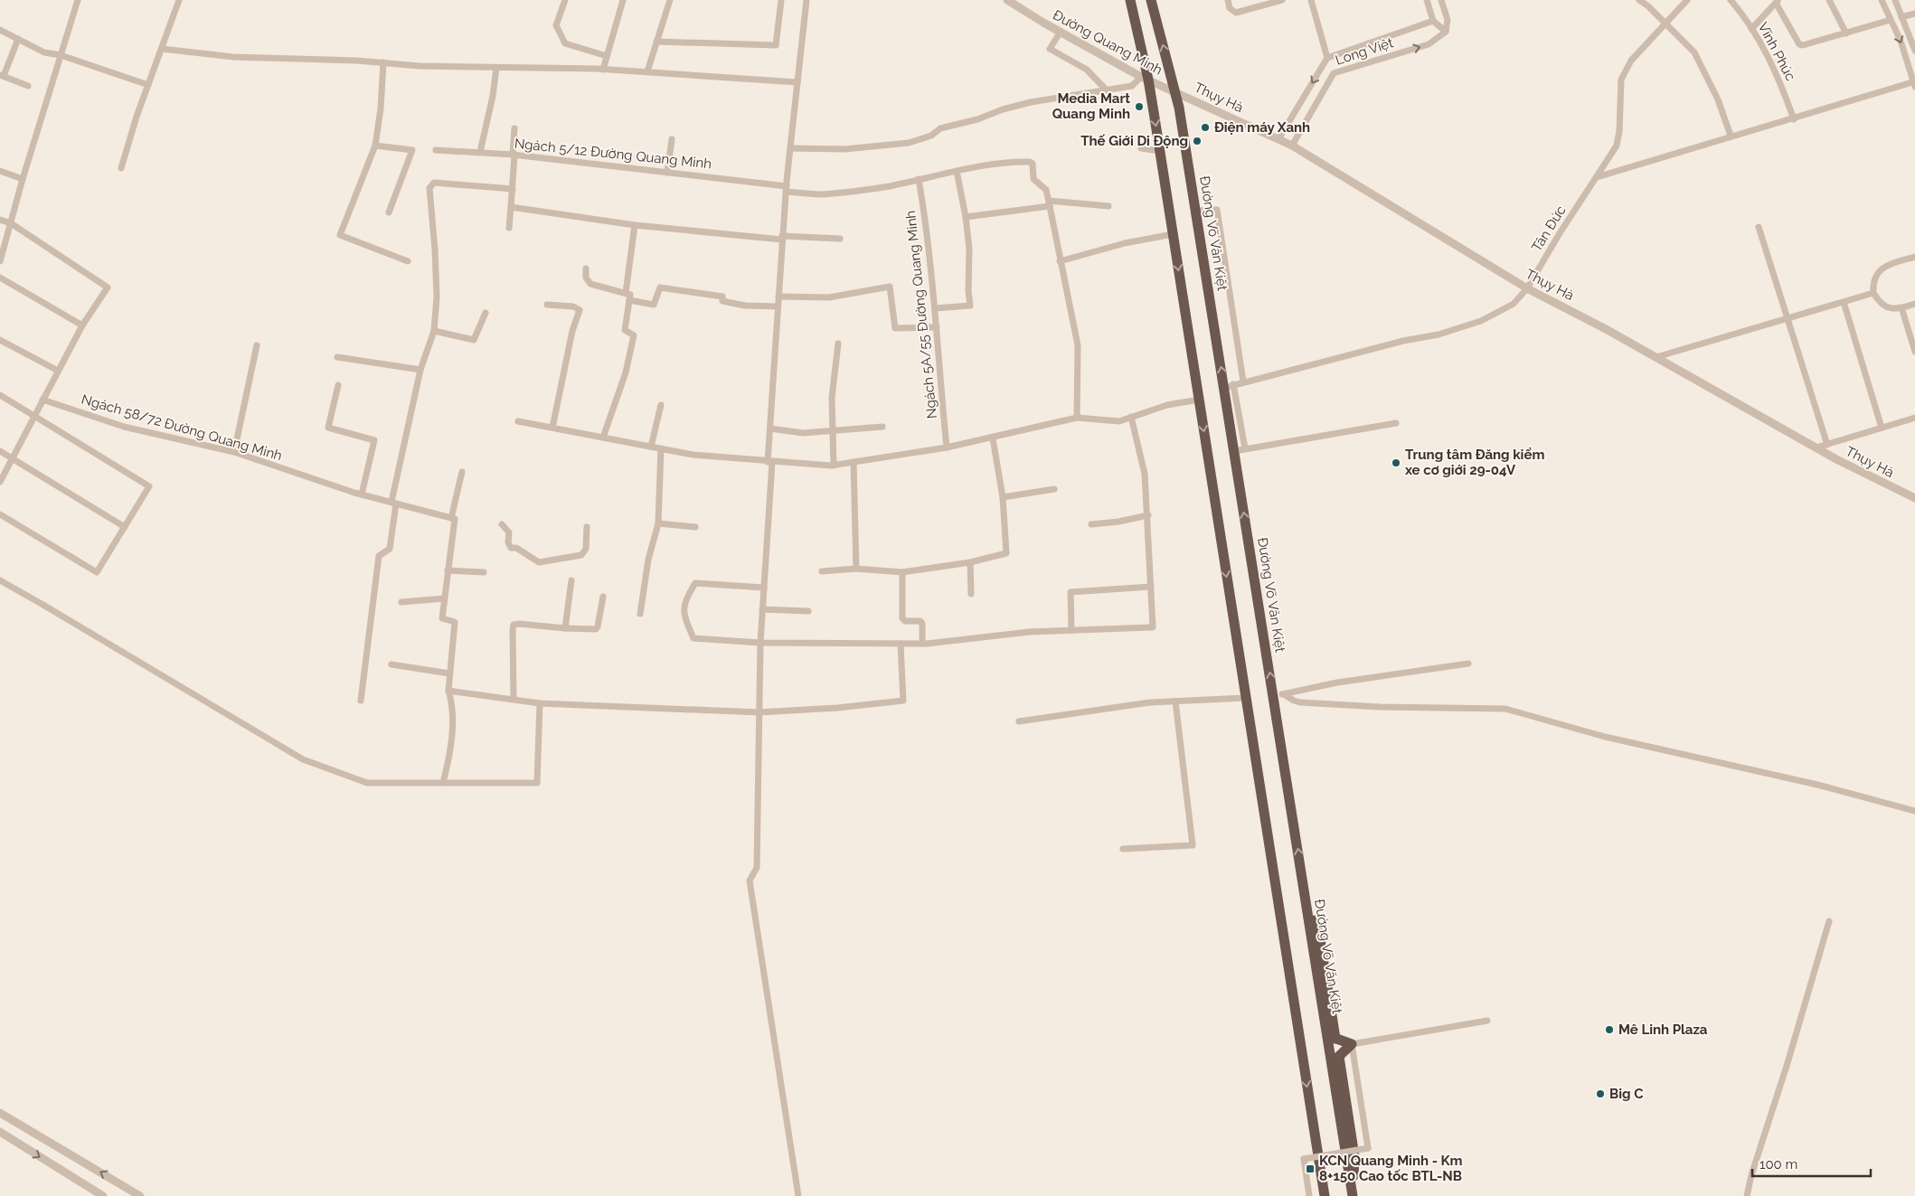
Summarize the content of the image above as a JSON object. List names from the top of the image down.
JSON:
{
  "streets": {
    "highway": ["Đường Võ Văn Kiệt"],
    "street": [
      "Đường Quang Minh",
      "Long Việt",
      "Vĩnh Phúc",
      "Thụy Hà",
      "Ngách 5/12 Đường Quang Minh",
      "Tân Đức",
      "Ngách 5A/55 Đường Quang Minh",
      "Ngách 58/72 Đường Quang Minh"
    ]
  },
  "crossings": [
    ["Đường Quang Minh", "Thụy Hà"],
    ["Đường Quang Minh", "Đường Võ Văn Kiệt"],
    ["Long Việt", "Thụy Hà"],
    ["Thụy Hà", "Tân Đức"],
    ["Thụy Hà", "Đường Võ Văn Kiệt"],
    ["Ngách 5/12 Đường Quang Minh", "Ngách 5A/55 Đường Quang Minh"],
    ["Tân Đức", "Đường Võ Văn Kiệt"]
  ],
  "places": {
    "other": [
      "Media Mart Quang Minh",
      "Điện máy Xanh",
      "Thế Giới Di Động",
      "Trung tâm Đăng kiểm xe cơ giới 29-04V",
      "Mê Linh Plaza",
      "Big C"
    ],
    "transit": ["KCN Quang Minh - Km 8+150 Cao tốc BTL-NB"]
  },
  "scale_bar": "100 m"
}
